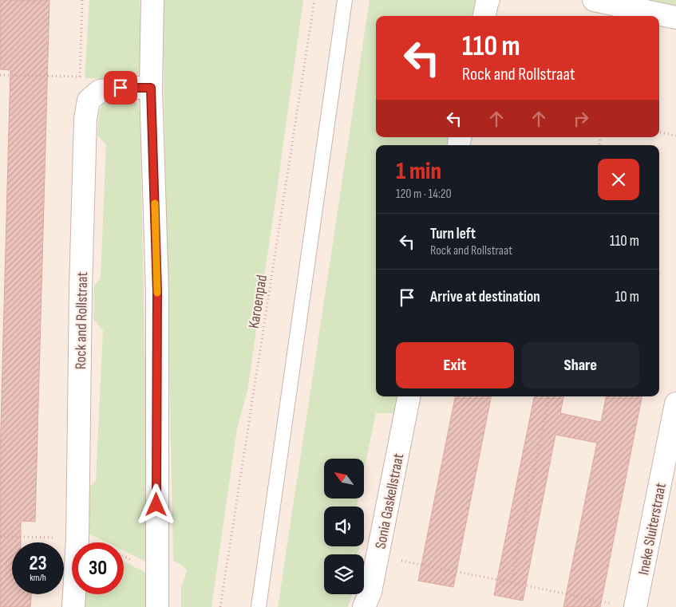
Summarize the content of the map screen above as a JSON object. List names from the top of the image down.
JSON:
{
  "streets": {
    "street": ["Rock and Rollstraat", "Sonia Gaskellstraat", "Ineke Sluiterstraat"],
    "path": ["Karoenpad"]
  },
  "north": "top left",
  "page": {
    "turn": ["110 m", "Rock and Rollstraat"],
    "heading": ["1 min", "120 m · 14:20"],
    "list": [
      {
        "name": "Turn left",
        "note": "Rock and Rollstraat",
        "value": "110 m"
      },
      {
        "name": "Arrive at destination",
        "value": "10 m"
      }
    ],
    "buttons": ["Exit", "Share"],
    "speed": "23 km/h",
    "limit": "30"
  }
}
